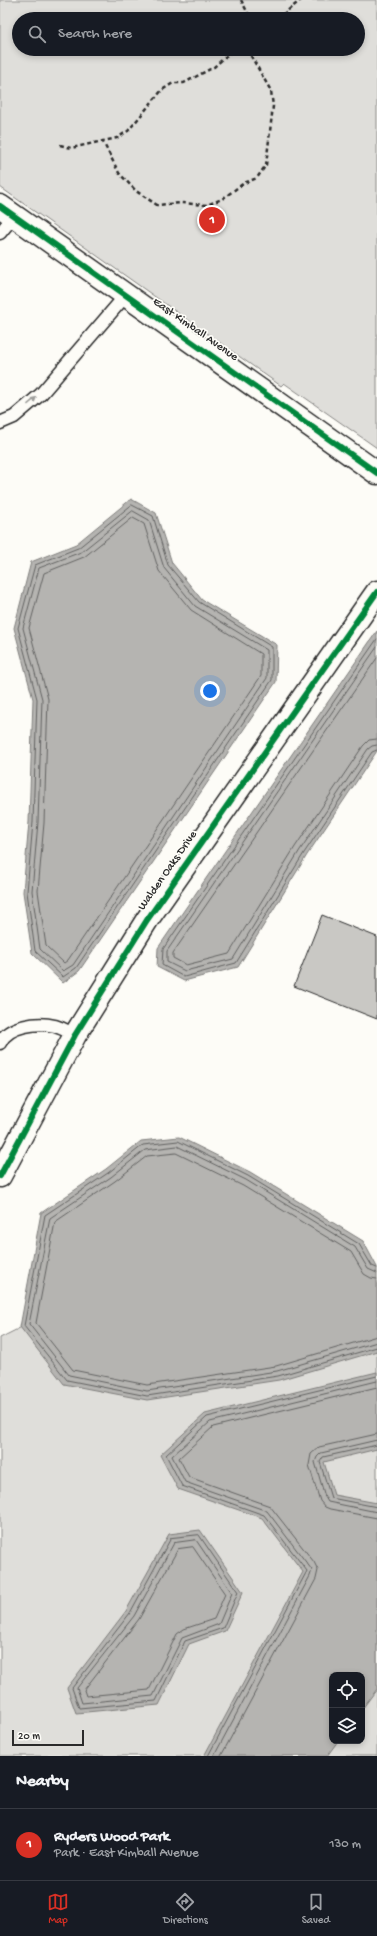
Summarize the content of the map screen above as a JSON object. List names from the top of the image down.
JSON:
{
  "streets": {
    "street": ["East Kimball Avenue", "Walden Oaks Drive"]
  },
  "scale_bar": "20 m",
  "page": {
    "search": "Search here",
    "pins": "1",
    "scale": "20 m",
    "heading": "Nearby",
    "list": [
      {
        "mark": "1",
        "name": "Ryders Wood Park",
        "note": "Park · East Kimball Avenue",
        "value": "130 m"
      }
    ],
    "nav": ["Map", "Directions", "Saved"]
  }
}
